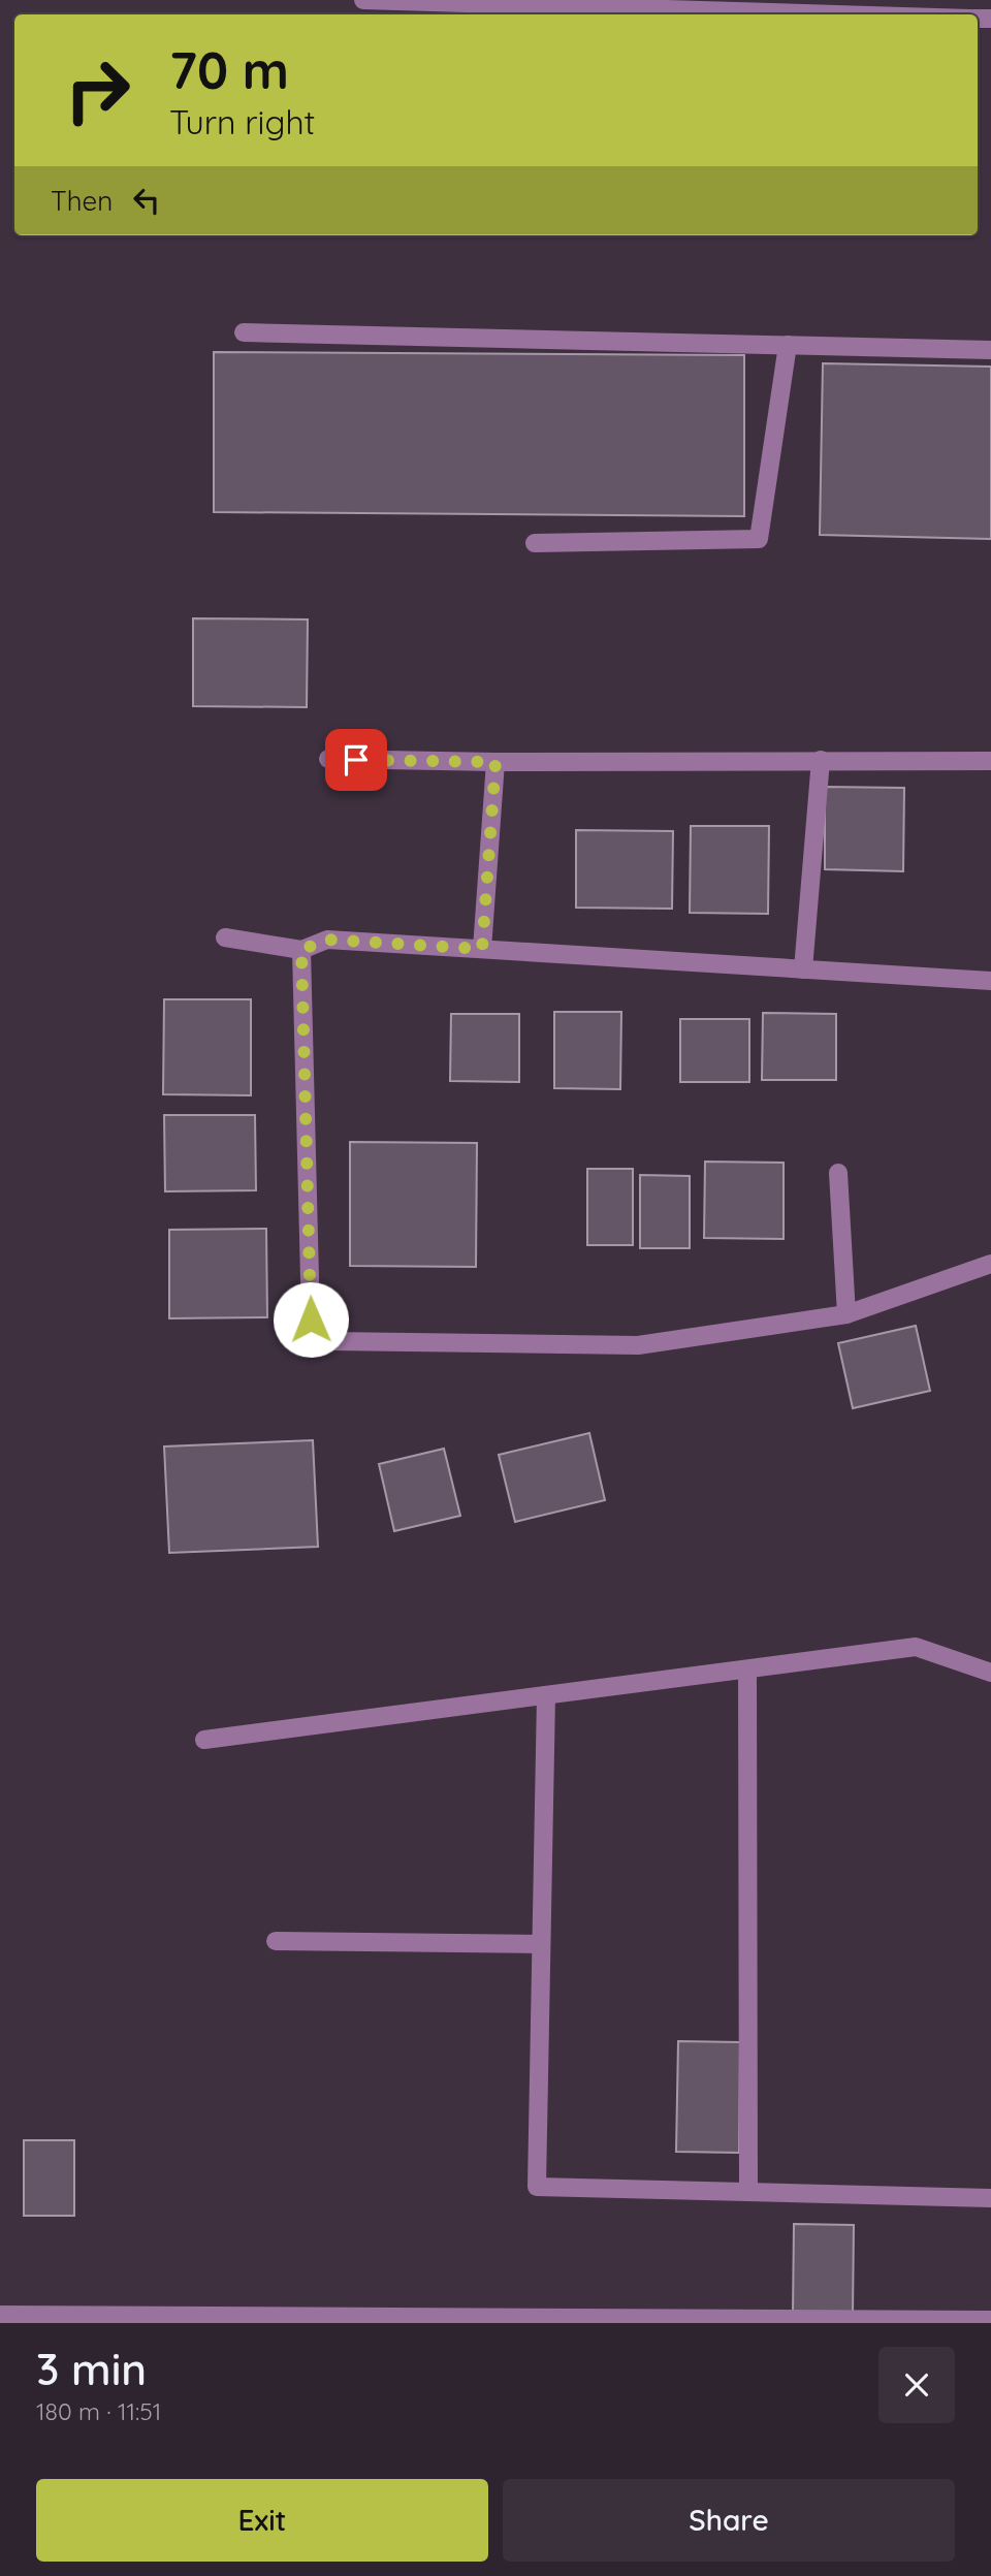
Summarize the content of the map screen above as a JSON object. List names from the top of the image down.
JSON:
{
  "page": {
    "turn": ["70 m", "Turn right"],
    "then": "Then",
    "heading": ["3 min", "180 m · 11:51"],
    "buttons": ["Exit", "Share"]
  }
}
